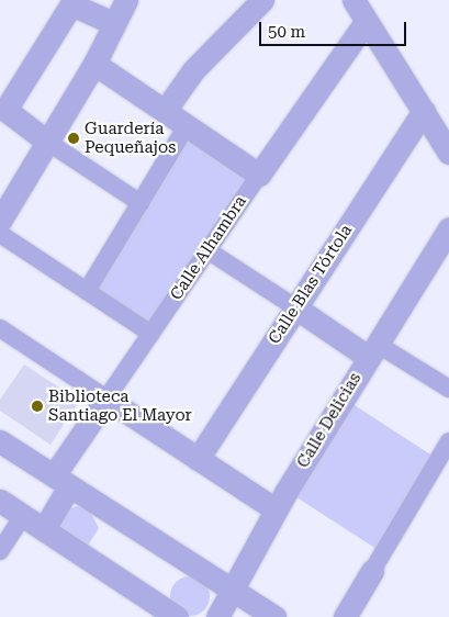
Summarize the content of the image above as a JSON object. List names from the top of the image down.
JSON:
{
  "streets": {
    "street": ["Calle Alhambra", "Calle Blas Tórtola", "Calle Delicias"]
  },
  "places": ["Guardería Pequeñajos", "Biblioteca Santiago El Mayor"],
  "scale_bar": "50 m"
}
